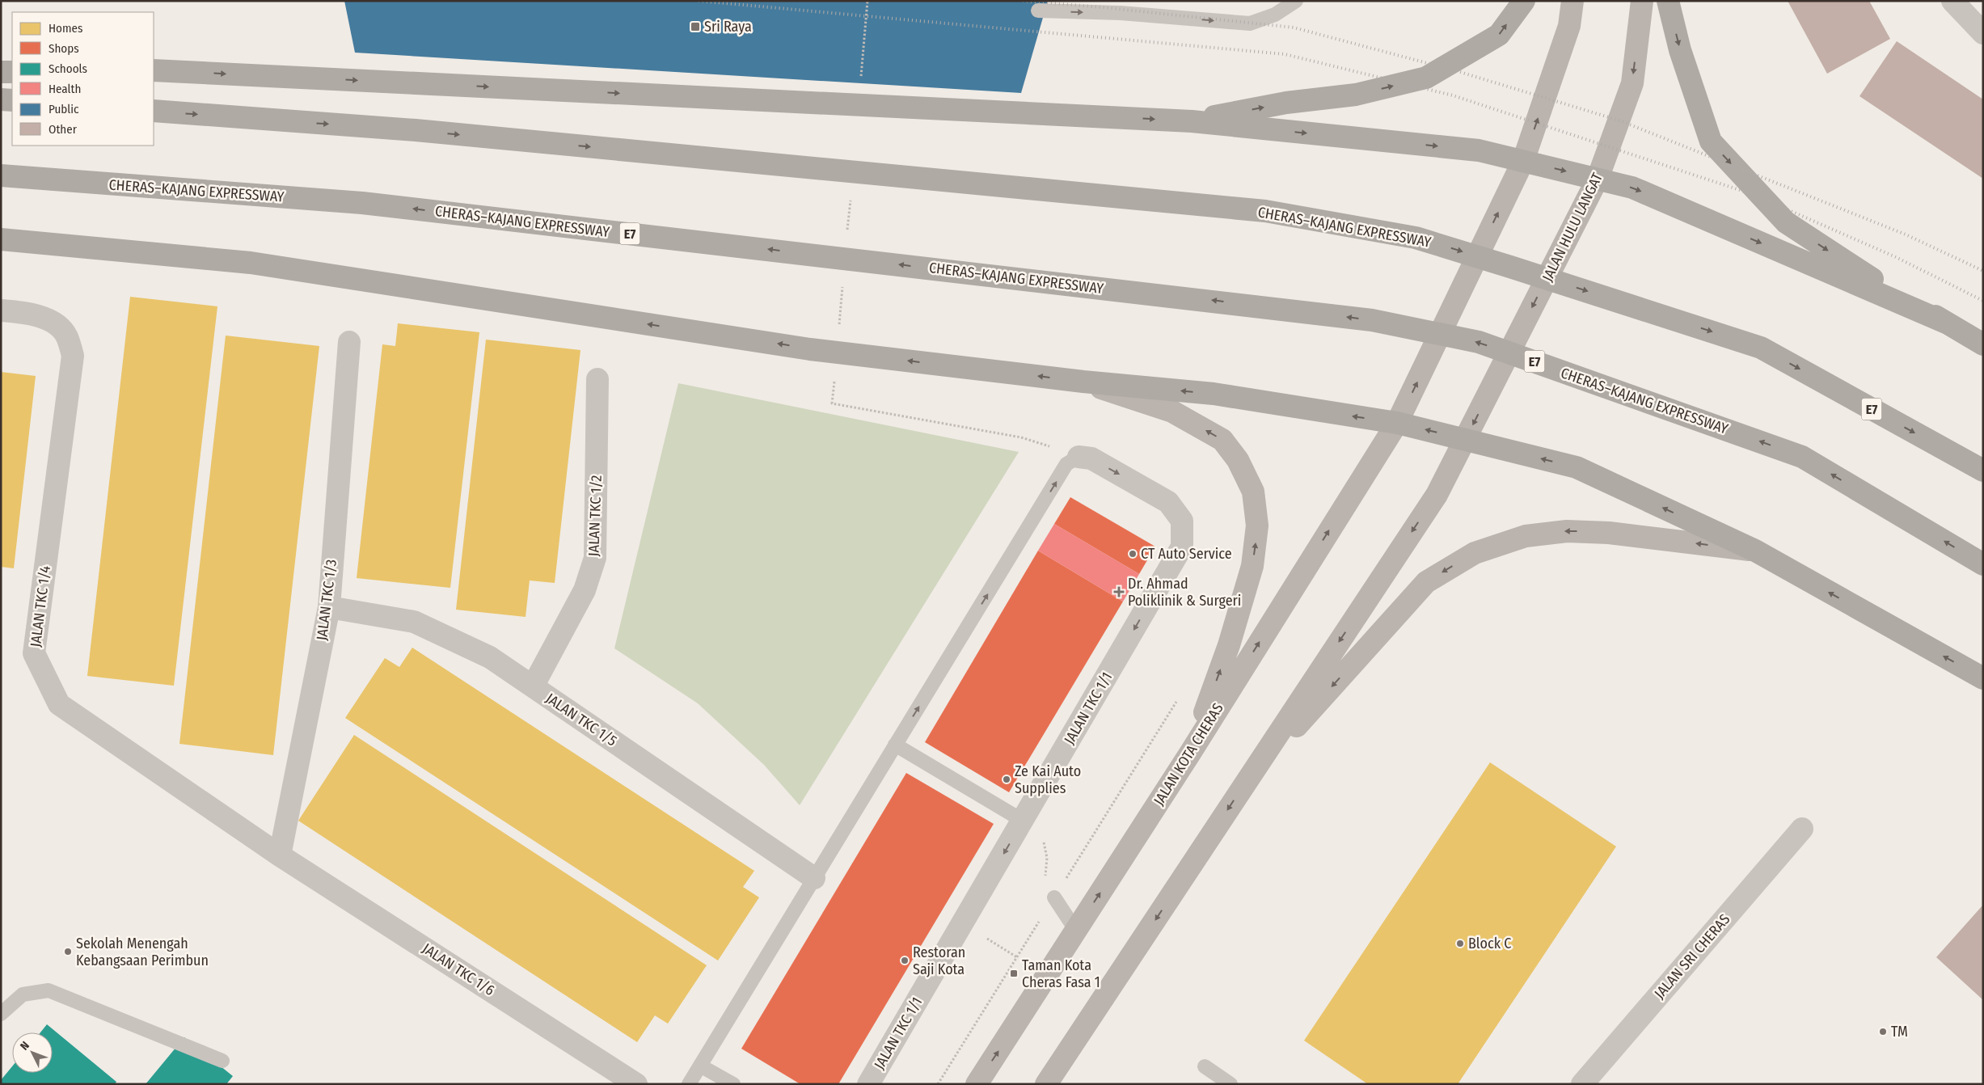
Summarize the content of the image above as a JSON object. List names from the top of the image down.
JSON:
{
  "streets": {
    "highway": ["CHERAS–KAJANG EXPRESSWAY", "E7"],
    "main road": ["JALAN HULU LANGAT", "JALAN KOTA CHERAS"],
    "street": [
      "JALAN TKC 1/2",
      "JALAN TKC 1/3",
      "JALAN TKC 1/4",
      "JALAN TKC 1/1",
      "JALAN TKC 1/5",
      "JALAN SRI CHERAS",
      "JALAN TKC 1/6"
    ]
  },
  "crossings": [
    ["JALAN TKC 1/2", "JALAN TKC 1/5"],
    ["JALAN TKC 1/3", "JALAN TKC 1/4"],
    ["JALAN TKC 1/3", "JALAN TKC 1/5"],
    ["JALAN TKC 1/3", "JALAN TKC 1/6"],
    ["JALAN TKC 1/4", "JALAN TKC 1/6"]
  ],
  "one_way": ["JALAN TKC 1/1"],
  "places": {
    "transit": ["Sri Raya", "Taman Kota Cheras Fasa 1"],
    "other": [
      "CT Auto Service",
      "Ze Kai Auto Supplies",
      "Block C",
      "Sekolah Menengah Kebangsaan Perimbun",
      "Restoran Saji Kota",
      "TM"
    ],
    "health": ["Dr. Ahmad Poliklinik & Surgeri"]
  },
  "legend": [
    "Homes",
    "Shops",
    "Schools",
    "Health",
    "Public",
    "Other"
  ],
  "north": "top left"
}
